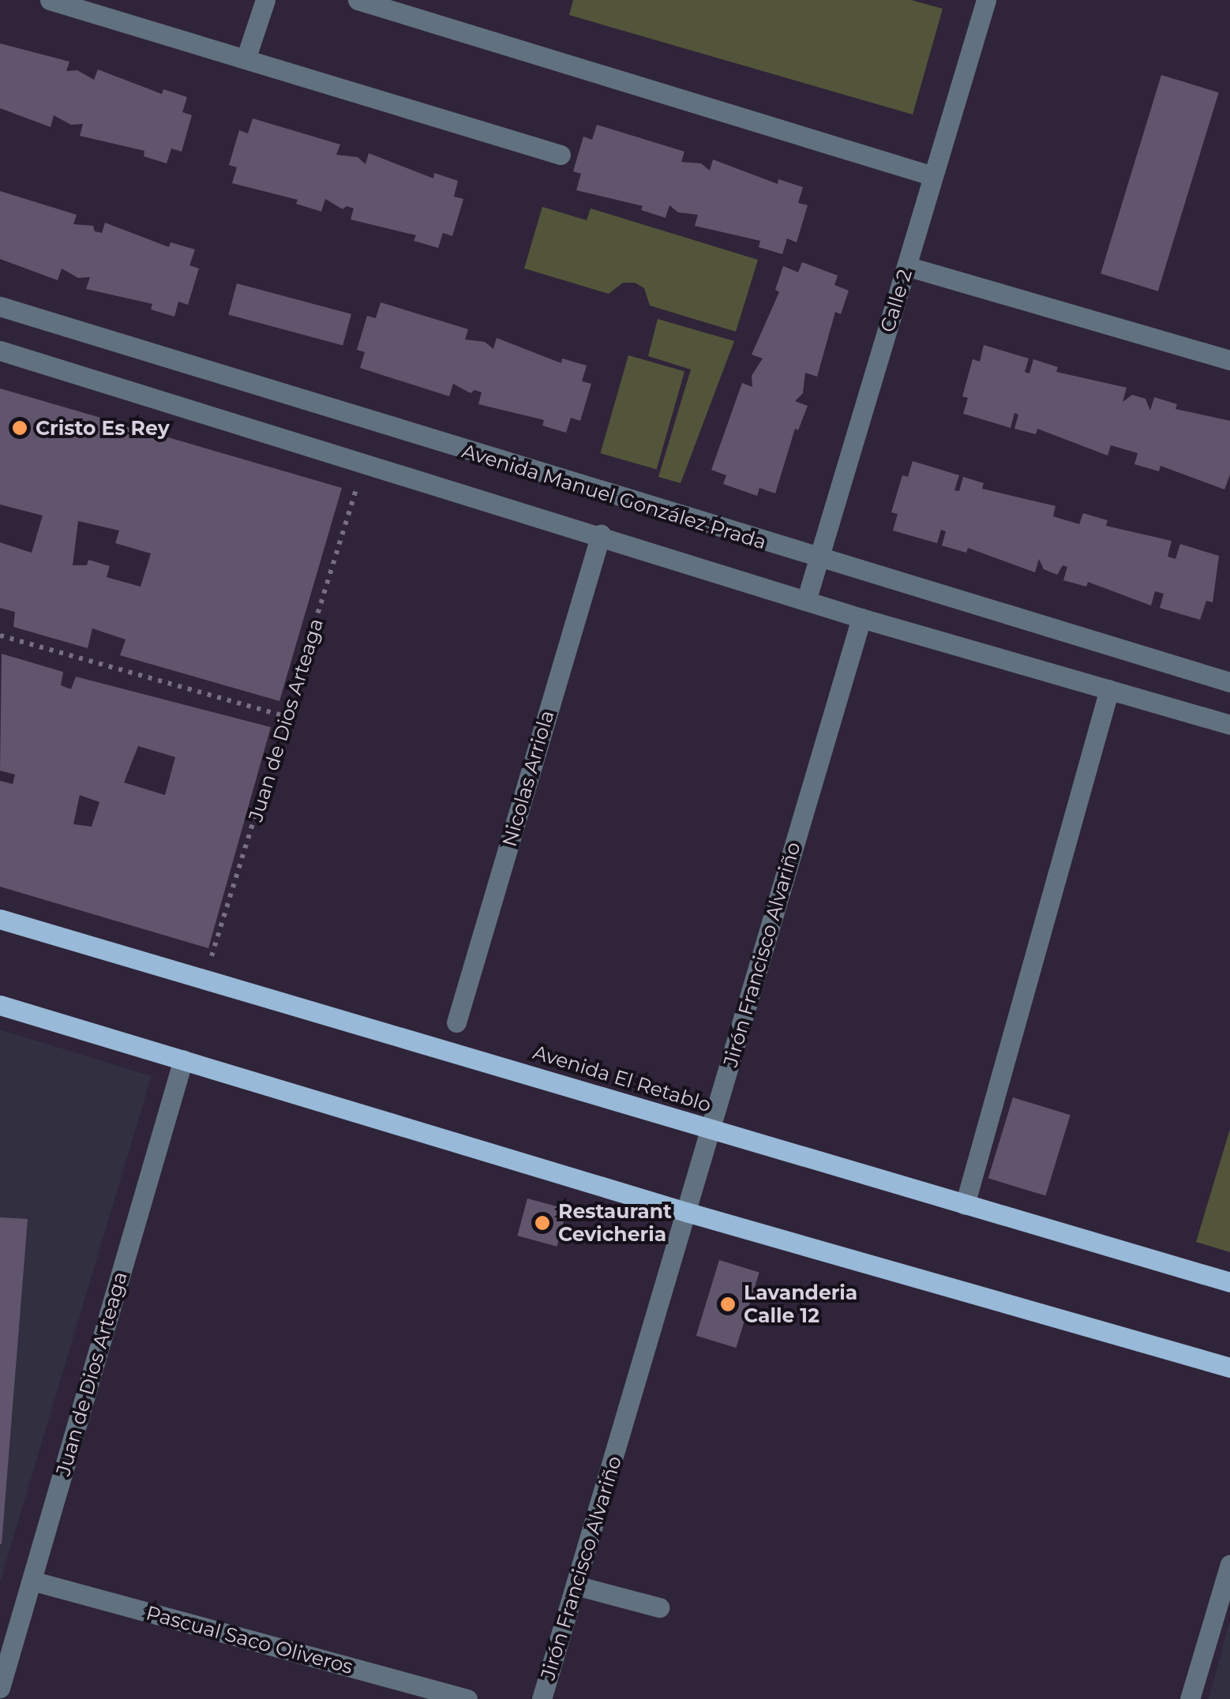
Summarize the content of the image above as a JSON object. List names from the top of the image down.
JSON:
{
  "streets": {
    "main road": ["Avenida El Retablo"],
    "street": [
      "Calle 2",
      "Avenida Manuel González Prada",
      "Juan de Dios Arteaga",
      "Nicolas Arriola",
      "Jirón Francisco Alvariño",
      "Pascual Saco Oliveros"
    ]
  },
  "crossings": [
    ["Calle 2", "Avenida Manuel González Prada"],
    ["Avenida Manuel González Prada", "Juan de Dios Arteaga"],
    ["Avenida Manuel González Prada", "Nicolas Arriola"],
    ["Avenida Manuel González Prada", "Jirón Francisco Alvariño"],
    ["Juan de Dios Arteaga", "Avenida El Retablo"],
    ["Juan de Dios Arteaga", "Pascual Saco Oliveros"],
    ["Jirón Francisco Alvariño", "Avenida El Retablo"]
  ],
  "places": ["Cristo Es Rey", "Restaurant Cevicheria", "Lavanderia Calle 12"]
}
